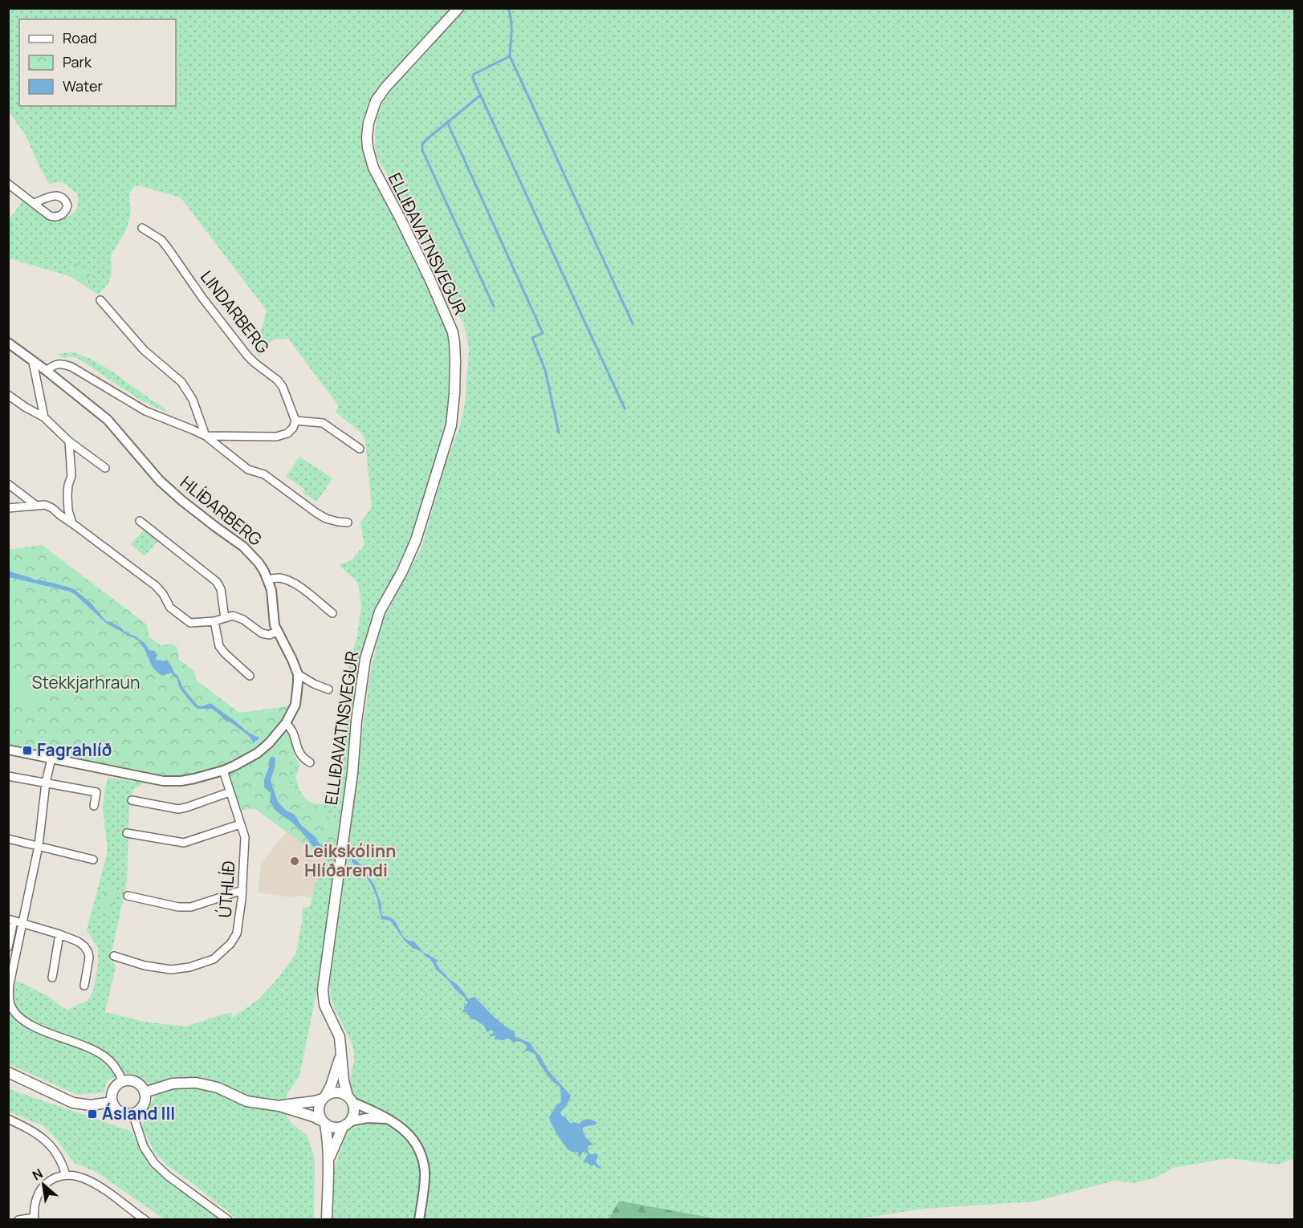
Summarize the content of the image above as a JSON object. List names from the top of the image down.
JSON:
{
  "streets": {
    "main road": ["ELLIÐAVATNSVEGUR"],
    "street": ["LINDARBERG", "HLÍÐARBERG", "ÚTHLÍÐ"]
  },
  "crossings": [
    ["HLÍÐARBERG", "ÚTHLÍÐ"]
  ],
  "parks": ["Stekkjarhraun"],
  "places": {
    "transit": ["Fagrahlíð", "Ásland III"],
    "other": ["Leikskólinn Hlíðarendi"]
  },
  "legend": ["Road", "Park", "Water"],
  "north": "top left"
}
